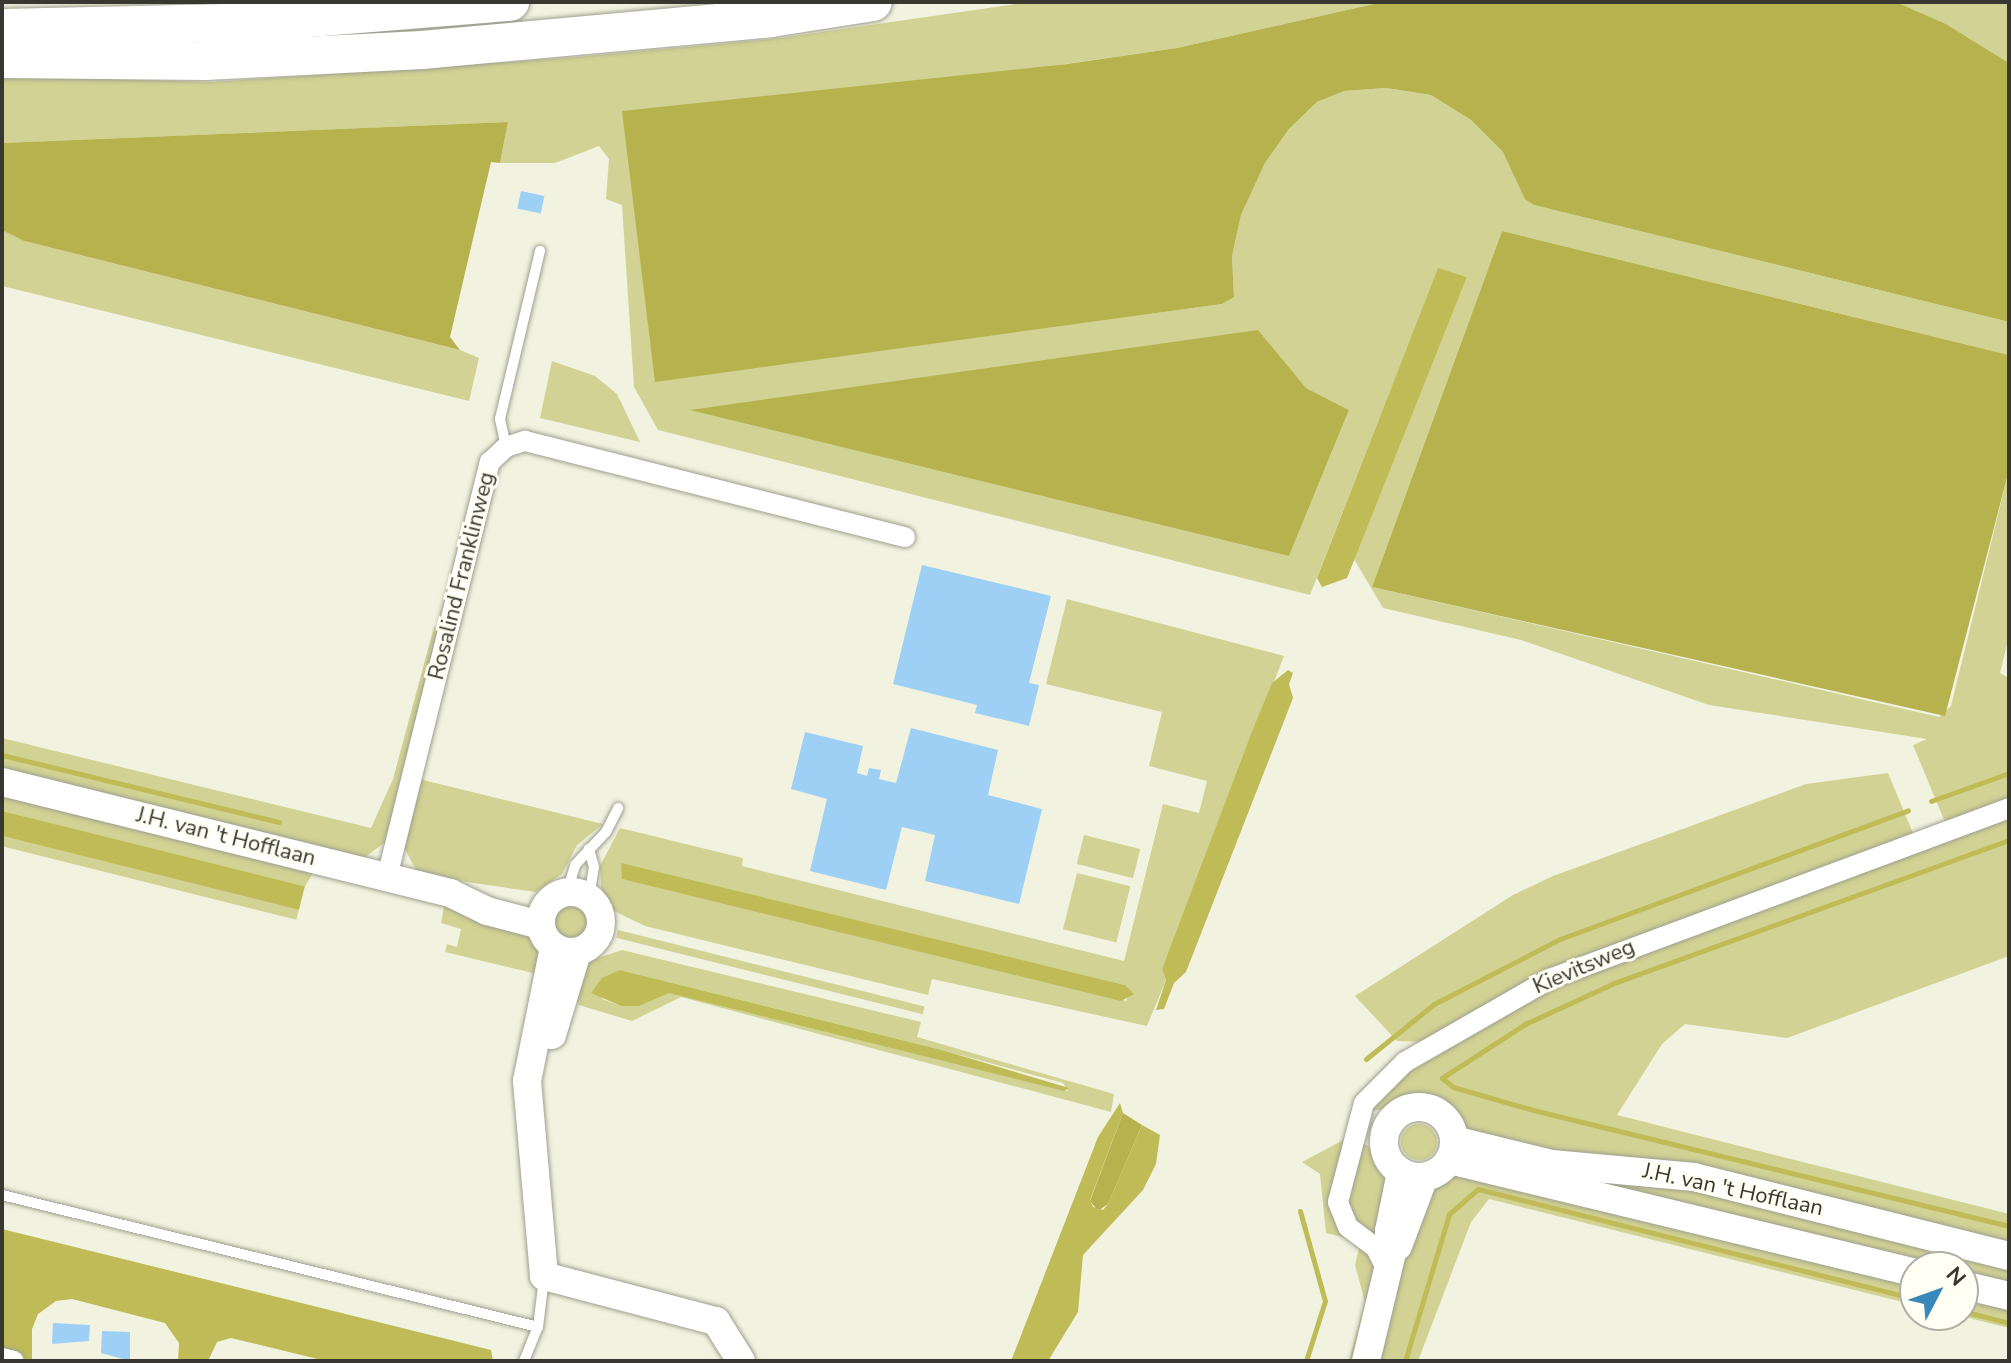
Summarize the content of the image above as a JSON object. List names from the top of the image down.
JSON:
{
  "streets": {
    "street": ["Rosalind Franklinweg", "J.H. van 't Hofflaan", "Kievitsweg"]
  },
  "crossings": [
    ["Rosalind Franklinweg", "J.H. van 't Hofflaan"]
  ],
  "north": "top right"
}
